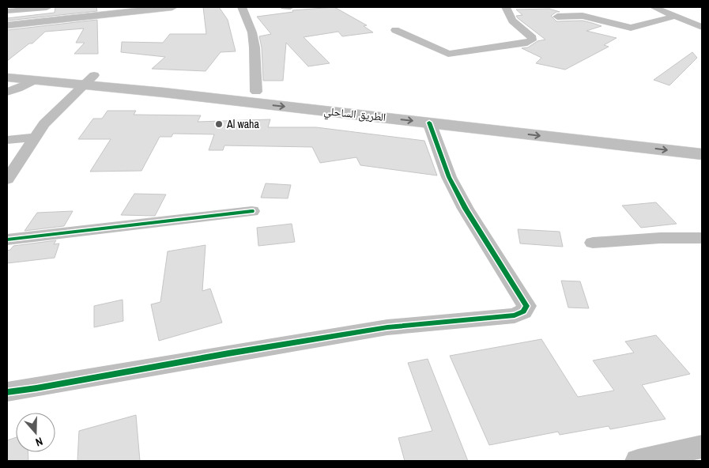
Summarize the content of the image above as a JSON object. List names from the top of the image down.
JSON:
{
  "streets": {
    "main road": ["الطريق الساحلي"]
  },
  "places": ["Al waha"],
  "north": "bottom"
}
